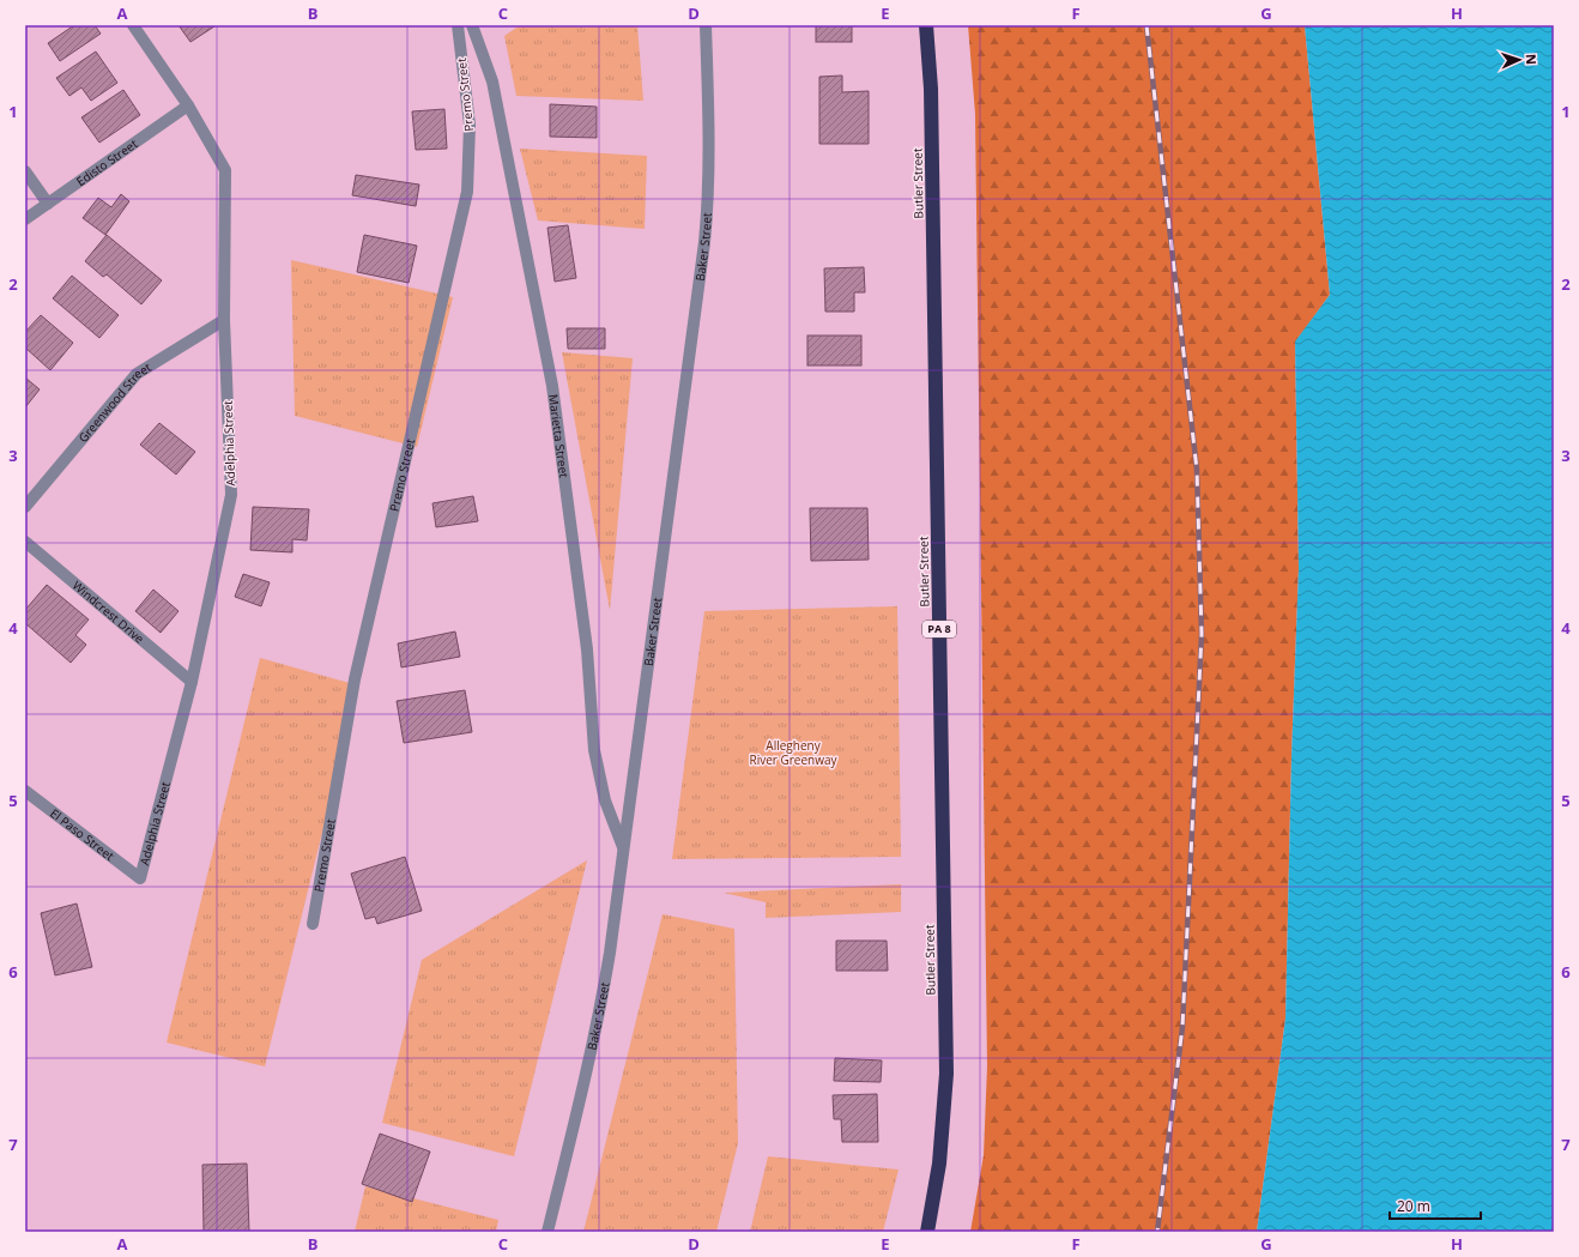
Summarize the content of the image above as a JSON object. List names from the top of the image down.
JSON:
{
  "streets": {
    "highway": ["Butler Street", "PA 8"],
    "street": [
      "Premo Street",
      "Edisto Street",
      "Baker Street",
      "Greenwood Street",
      "Marietta Street",
      "Adelphia Street",
      "Windcrest Drive",
      "El Paso Street"
    ]
  },
  "crossings": [
    ["Edisto Street", "Adelphia Street"],
    ["Baker Street", "Marietta Street"],
    ["Greenwood Street", "Adelphia Street"],
    ["Adelphia Street", "Windcrest Drive"],
    ["Adelphia Street", "El Paso Street"]
  ],
  "parks": ["Allegheny River Greenway"],
  "scale_bar": "20 m",
  "north": "right",
  "grid": {
    "columns": [
      "A",
      "B",
      "C",
      "D",
      "E",
      "F",
      "G",
      "H"
    ],
    "rows": [
      "1",
      "2",
      "3",
      "4",
      "5",
      "6",
      "7"
    ]
  }
}
